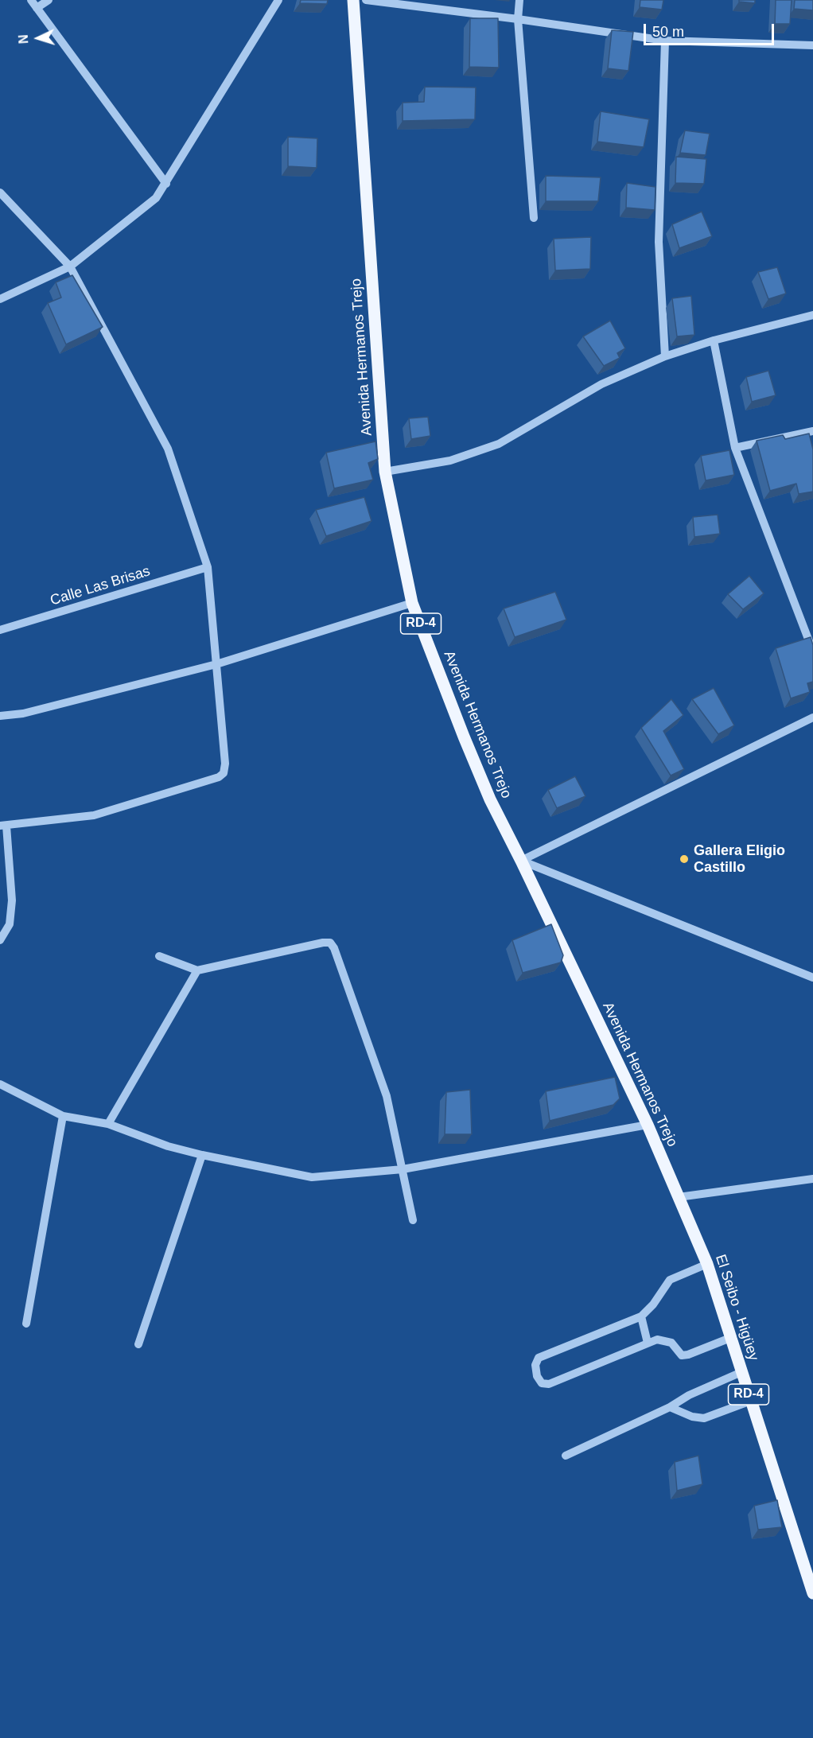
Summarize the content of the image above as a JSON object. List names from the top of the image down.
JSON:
{
  "streets": {
    "main road": ["Avenida Hermanos Trejo", "RD-4", "El Seibo - Higüey"],
    "street": ["Calle Las Brisas"]
  },
  "crossings": [
    ["Avenida Hermanos Trejo", "El Seibo - Higüey"]
  ],
  "places": ["Gallera Eligio Castillo"],
  "scale_bar": "50 m",
  "north": "left"
}
